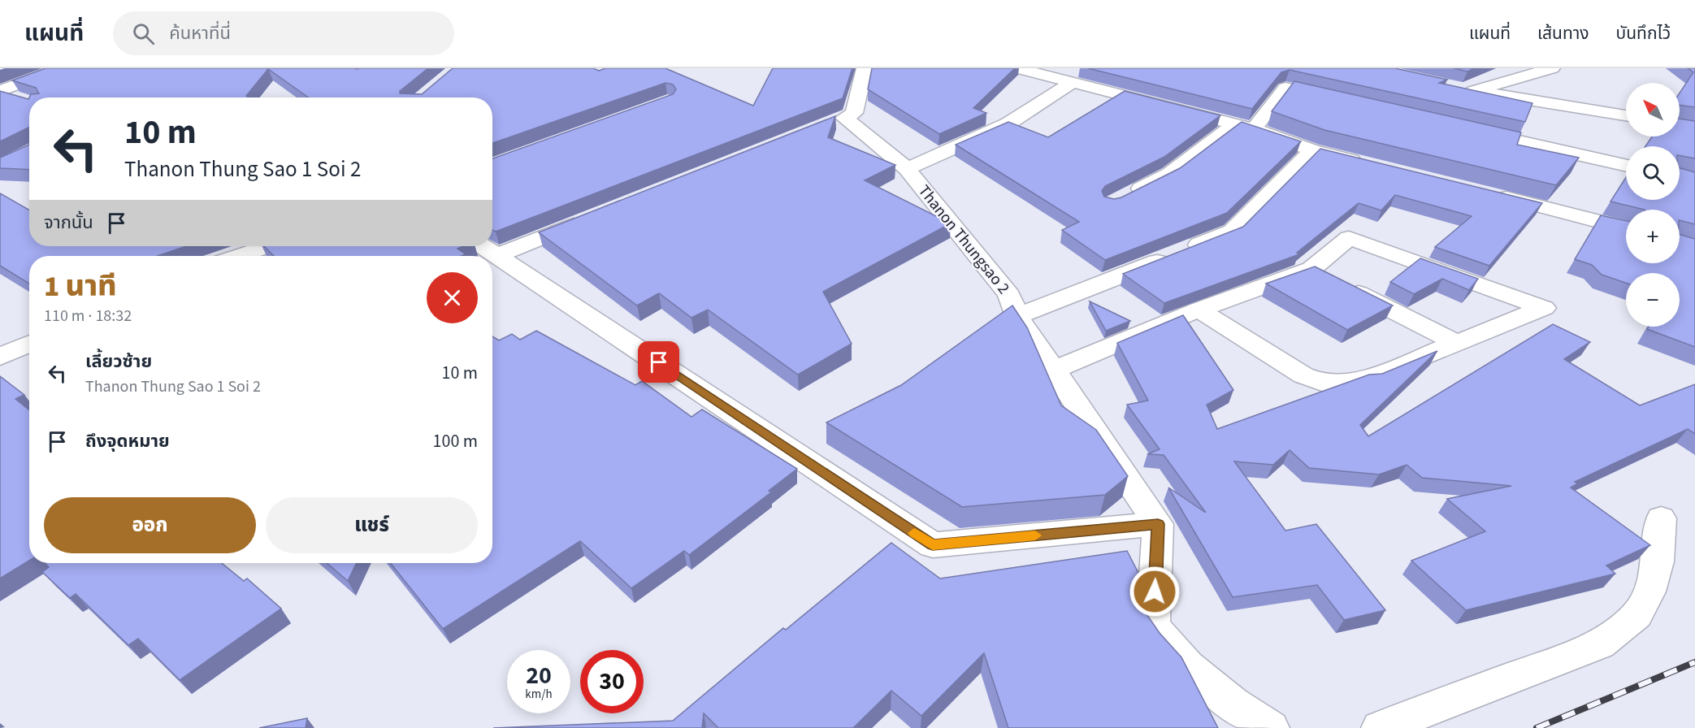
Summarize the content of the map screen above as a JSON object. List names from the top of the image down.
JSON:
{
  "streets": {
    "street": ["Thanon Thungsao 2"]
  },
  "north": "top left",
  "page": {
    "header": "แผนที่",
    "search": "ค้นหาที่นี่",
    "nav": ["แผนที่", "เส้นทาง", "บันทึกไว้"],
    "map_buttons": ["+", "−"],
    "turn": ["10 m", "Thanon Thung Sao 1 Soi 2"],
    "then": "จากนั้น",
    "heading": ["1 นาที", "110 m · 18:32"],
    "list": [
      {
        "name": "เลี้ยวซ้าย",
        "note": "Thanon Thung Sao 1 Soi 2",
        "value": "10 m"
      },
      {
        "name": "ถึงจุดหมาย",
        "value": "100 m"
      }
    ],
    "buttons": ["ออก", "แชร์"],
    "speed": "20 km/h",
    "limit": "30"
  }
}
